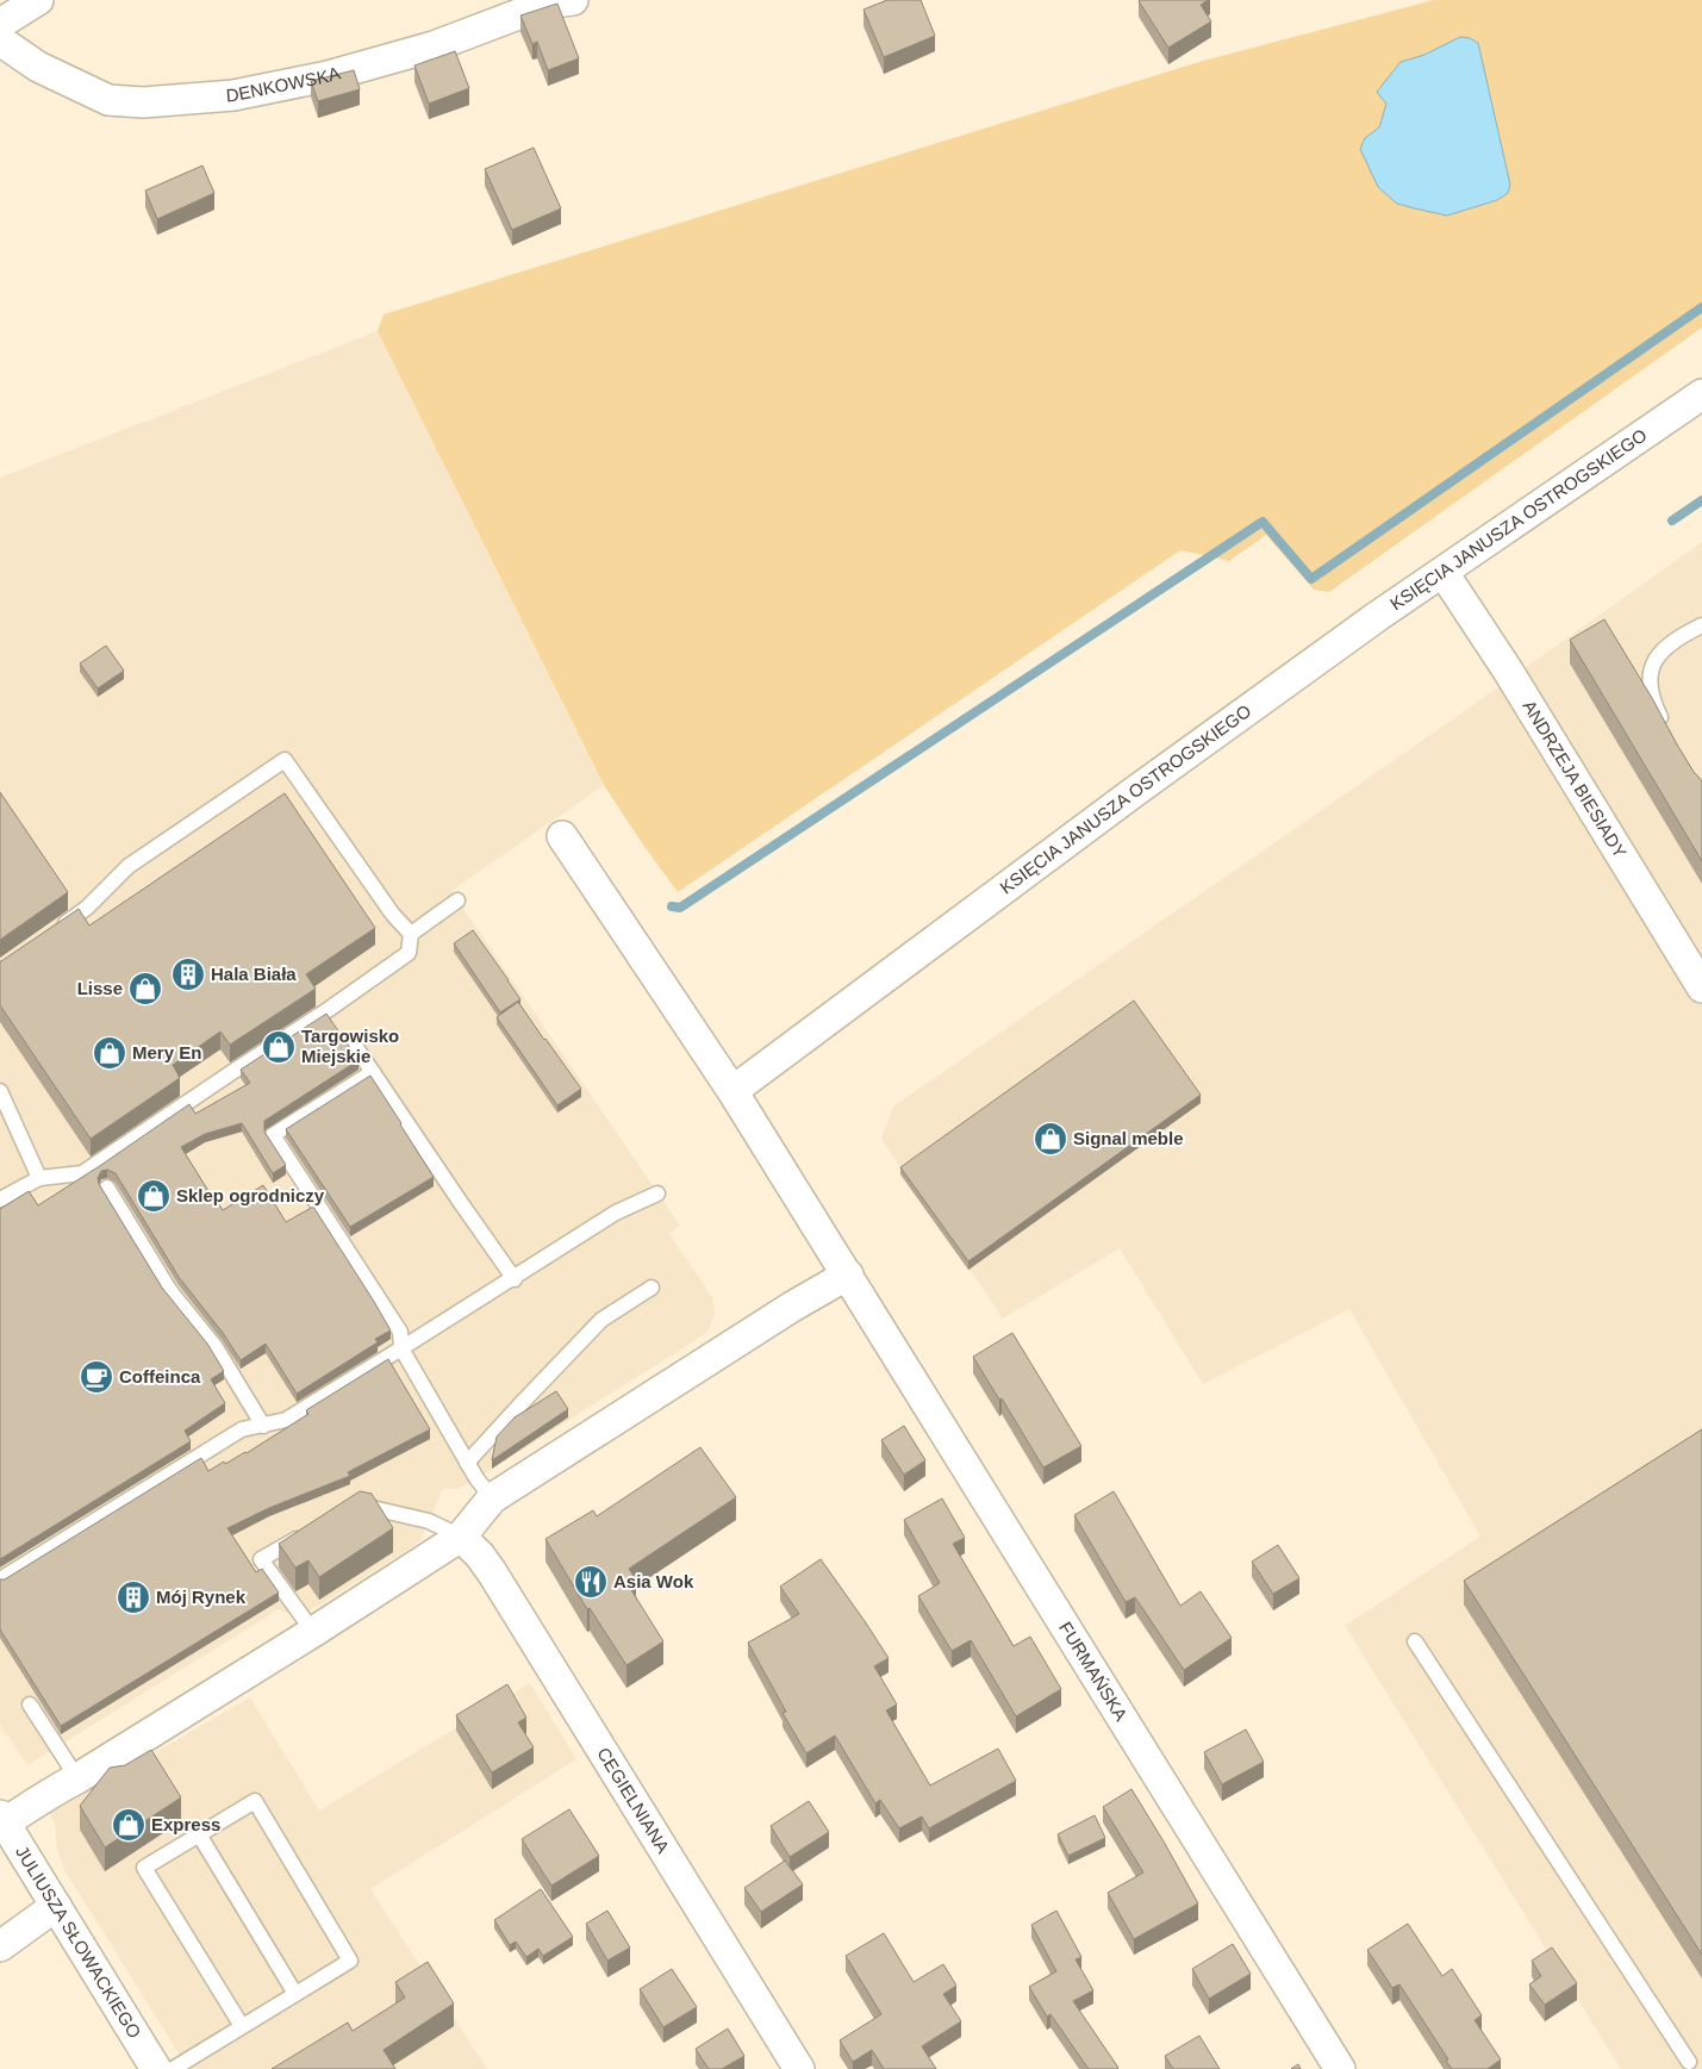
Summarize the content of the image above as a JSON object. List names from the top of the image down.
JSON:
{
  "streets": {
    "street": [
      "DENKOWSKA",
      "KSIĘCIA JANUSZA OSTROGSKIEGO",
      "ANDRZEJA BIESIADY",
      "FURMAŃSKA",
      "CEGIELNIANA",
      "JULIUSZA SŁOWACKIEGO"
    ]
  },
  "crossings": [
    ["KSIĘCIA JANUSZA OSTROGSKIEGO", "ANDRZEJA BIESIADY"]
  ],
  "places": {
    "building": ["Hala Biała", "Mój Rynek"],
    "shop": [
      "Lisse",
      "Targowisko Miejskie",
      "Mery En",
      "Signal meble",
      "Sklep ogrodniczy",
      "Express"
    ],
    "cafe": ["Coffeinca"],
    "restaurant": ["Asia Wok"]
  }
}
